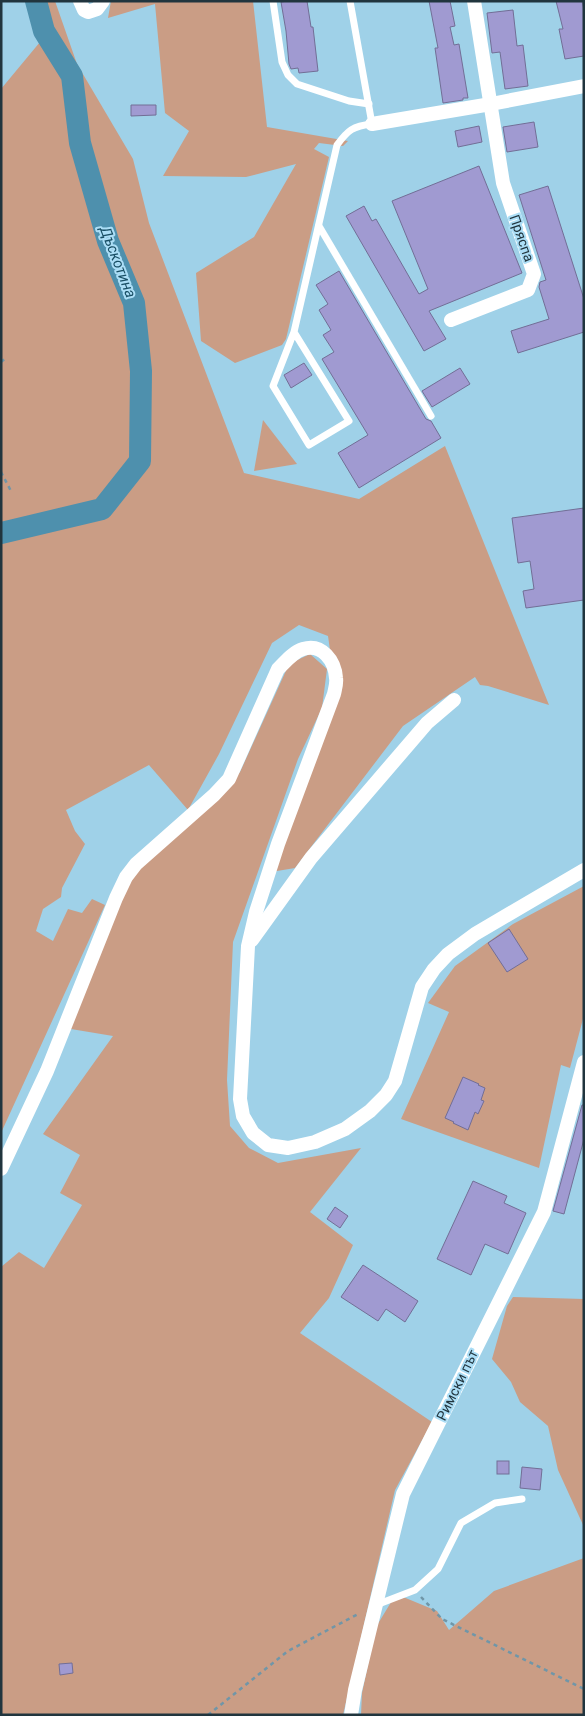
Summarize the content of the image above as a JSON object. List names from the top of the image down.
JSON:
{
  "streets": {
    "street": ["Пряспа", "Римски път"]
  },
  "water": ["Дъскотина"]
}
